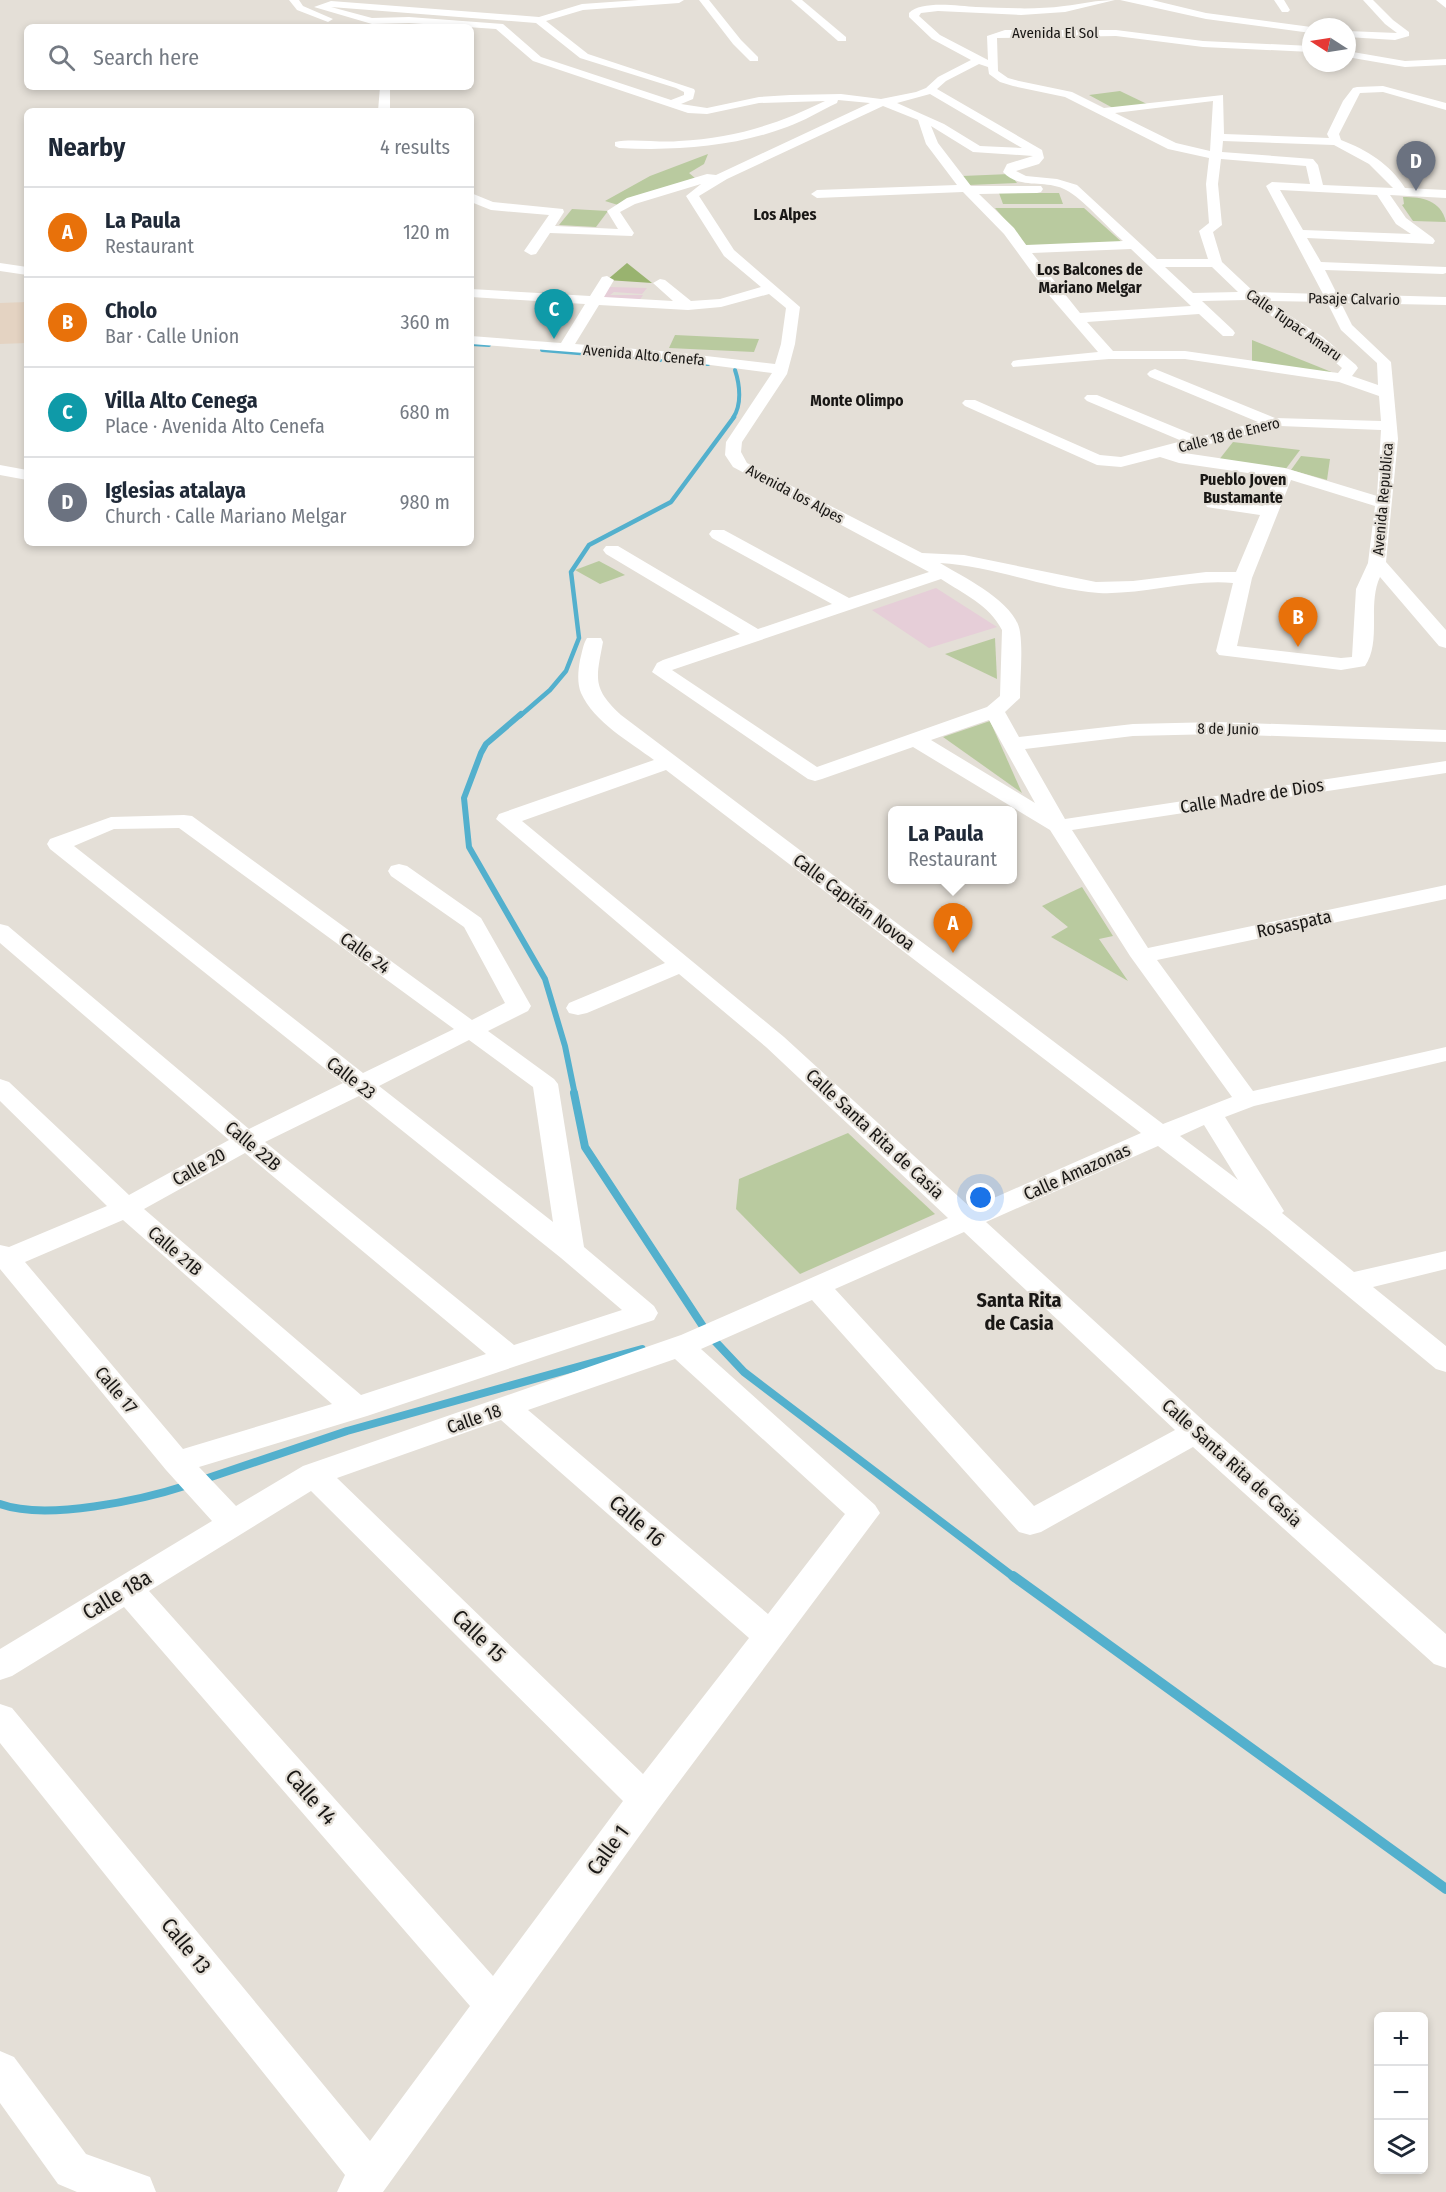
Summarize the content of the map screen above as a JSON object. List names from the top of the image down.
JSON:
{
  "streets": {
    "street": [
      "Avenida El Sol",
      "Pasaje Calvario",
      "Calle Tupac Amaru",
      "Avenida Alto Cenefa",
      "Calle 18 de Enero",
      "Avenida los Alpes",
      "Avenida Republica",
      "8 de Junio",
      "Calle Madre de Dios",
      "Calle Capitán Novoa",
      "Rosaspata",
      "Calle 24",
      "Calle 23",
      "Calle Santa Rita de Casia",
      "Calle 22B",
      "Calle 20",
      "Calle Amazonas",
      "Calle 21B",
      "Calle 17",
      "Calle 18",
      "Calle 16",
      "Calle 18a",
      "Calle 15",
      "Calle 14",
      "Calle 1",
      "Calle 13"
    ]
  },
  "crossings": [
    ["Pasaje Calvario", "Calle Tupac Amaru"],
    ["Pasaje Calvario", "Avenida Republica"],
    ["Calle Tupac Amaru", "Avenida Republica"],
    ["Avenida Alto Cenefa", "Avenida los Alpes"],
    ["Calle 18 de Enero", "Avenida Republica"],
    ["Calle Capitán Novoa", "Calle Santa Rita de Casia"],
    ["Calle Capitán Novoa", "Calle Amazonas"],
    ["Calle 24", "Calle 23"],
    ["Calle 24", "Calle 20"],
    ["Calle 23", "Calle 22B"],
    ["Calle 23", "Calle 20"],
    ["Calle Santa Rita de Casia", "Calle Amazonas"],
    ["Calle 22B", "Calle 20"],
    ["Calle 20", "Calle 21B"],
    ["Calle 20", "Calle 17"],
    ["Calle Amazonas", "Calle 18"],
    ["Calle 17", "Calle 18"],
    ["Calle 17", "Calle 18a"],
    ["Calle 18", "Calle 16"],
    ["Calle 18", "Calle 18a"],
    ["Calle 18", "Calle 15"],
    ["Calle 18", "Calle 1"],
    ["Calle 16", "Calle 1"],
    ["Calle 18a", "Calle 14"],
    ["Calle 15", "Calle 1"],
    ["Calle 14", "Calle 1"],
    ["Calle 1", "Calle 13"]
  ],
  "districts": [
    "Los Alpes",
    "Los Balcones de Mariano Melgar",
    "Monte Olimpo",
    "Pueblo Joven Bustamante",
    "Santa Rita de Casia"
  ],
  "north": "left",
  "page": {
    "search": "Search here",
    "heading": ["Nearby", "4 results"],
    "pins": [
      "D",
      "C",
      "B",
      "A"
    ],
    "list": [
      {
        "mark": "A",
        "name": "La Paula",
        "note": "Restaurant",
        "value": "120 m"
      },
      {
        "mark": "B",
        "name": "Cholo",
        "note": "Bar · Calle Union",
        "value": "360 m"
      },
      {
        "mark": "C",
        "name": "Villa Alto Cenega",
        "note": "Place · Avenida Alto Cenefa",
        "value": "680 m"
      },
      {
        "mark": "D",
        "name": "Iglesias atalaya",
        "note": "Church · Calle Mariano Melgar",
        "value": "980 m"
      }
    ],
    "popup": ["La Paula", "Restaurant"],
    "map_buttons": ["+", "−"]
  }
}
